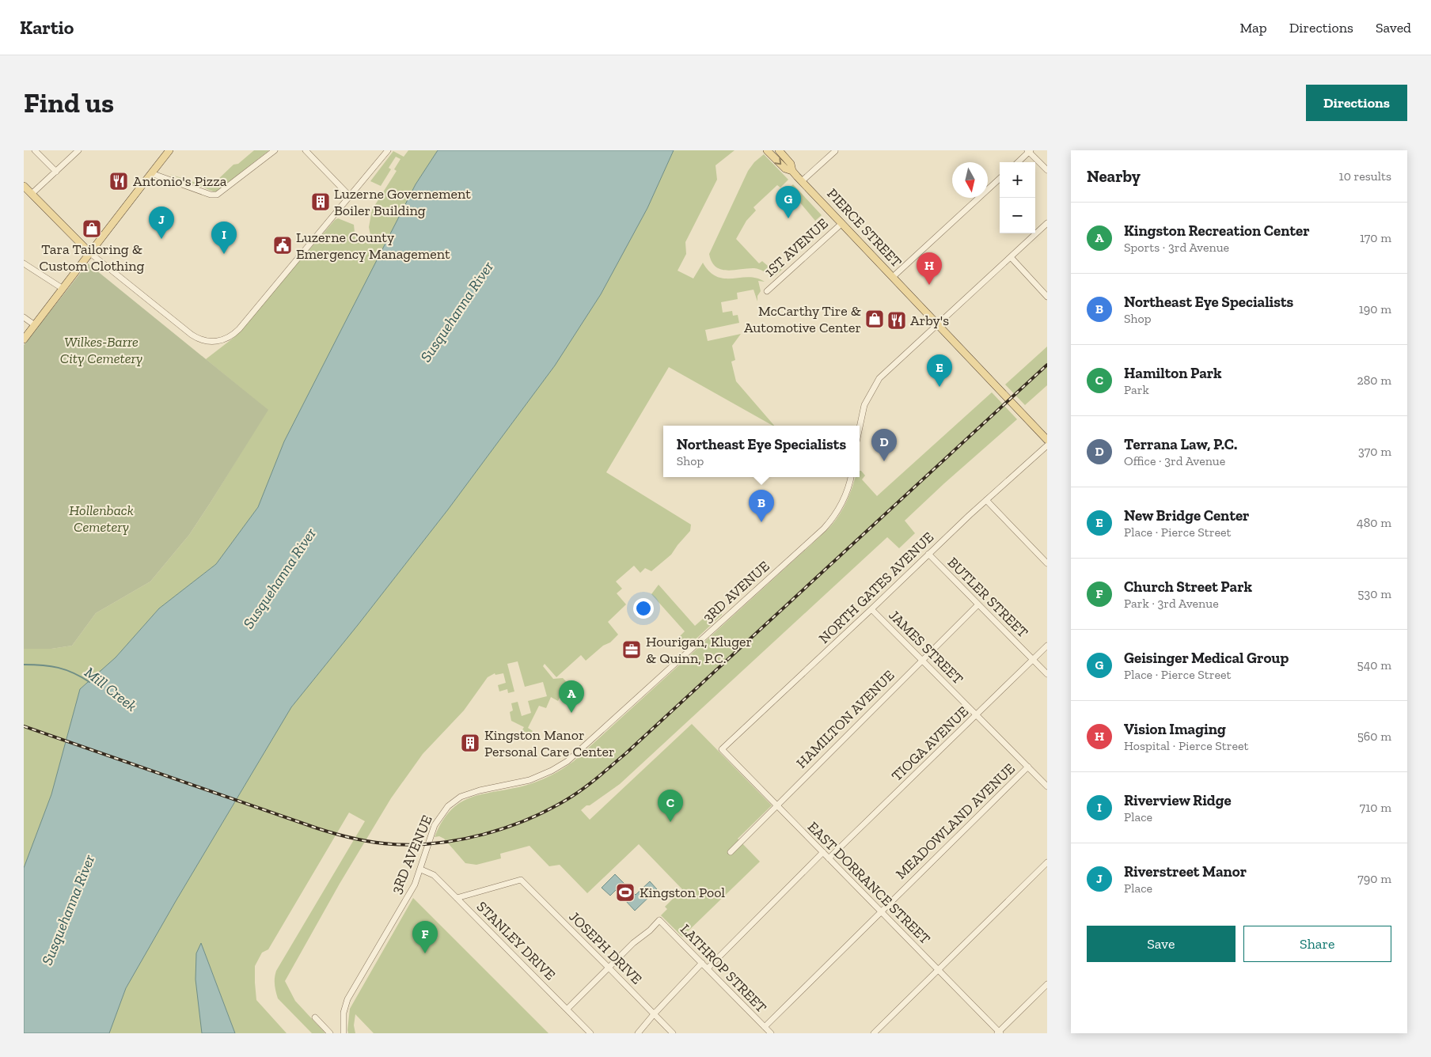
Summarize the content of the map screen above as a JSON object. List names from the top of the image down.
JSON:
{
  "streets": {
    "main road": ["PIERCE STREET"],
    "street": [
      "1ST AVENUE",
      "NORTH GATES AVENUE",
      "3RD AVENUE",
      "BUTLER STREET",
      "JAMES STREET",
      "HAMILTON AVENUE",
      "TIOGA AVENUE",
      "MEADOWLAND AVENUE",
      "EAST DORRANCE STREET",
      "STANLEY DRIVE",
      "JOSEPH DRIVE",
      "LATHROP STREET"
    ]
  },
  "crossings": [
    ["PIERCE STREET", "1ST AVENUE"],
    ["NORTH GATES AVENUE", "BUTLER STREET"],
    ["NORTH GATES AVENUE", "JAMES STREET"],
    ["NORTH GATES AVENUE", "EAST DORRANCE STREET"],
    ["3RD AVENUE", "STANLEY DRIVE"],
    ["BUTLER STREET", "HAMILTON AVENUE"],
    ["BUTLER STREET", "TIOGA AVENUE"],
    ["JAMES STREET", "HAMILTON AVENUE"],
    ["JAMES STREET", "TIOGA AVENUE"],
    ["JAMES STREET", "MEADOWLAND AVENUE"],
    ["HAMILTON AVENUE", "EAST DORRANCE STREET"],
    ["TIOGA AVENUE", "EAST DORRANCE STREET"],
    ["MEADOWLAND AVENUE", "EAST DORRANCE STREET"],
    ["MEADOWLAND AVENUE", "LATHROP STREET"],
    ["STANLEY DRIVE", "JOSEPH DRIVE"],
    ["JOSEPH DRIVE", "LATHROP STREET"]
  ],
  "water": ["Susquehanna River", "Mill Creek"],
  "parks": ["Wilkes-Barre City Cemetery", "Hollenback Cemetery"],
  "places": {
    "restaurant": ["Antonio's Pizza", "Arby's"],
    "building": ["Luzerne Governement Boiler Building", "Kingston Manor Personal Care Center"],
    "shop": ["Tara Tailoring & Custom Clothing", "McCarthy Tire & Automotive Center"],
    "public building": ["Luzerne County Emergency Management"],
    "office": ["Hourigan, Kluger & Quinn, P.C."],
    "sports": ["Kingston Pool"]
  },
  "north": "bottom",
  "page": {
    "header": "Kartio",
    "nav": ["Map", "Directions", "Saved"],
    "buttons": [
      "Directions",
      ["Save", "Share"]
    ],
    "title": "Find us",
    "heading": ["Nearby", "10 results"],
    "map_buttons": ["+", "−"],
    "pins": [
      "G",
      "J",
      "I",
      "H",
      "E",
      "D",
      "B",
      "A",
      "C",
      "F"
    ],
    "list": [
      {
        "mark": "A",
        "name": "Kingston Recreation Center",
        "note": "Sports · 3rd Avenue",
        "value": "170 m"
      },
      {
        "mark": "B",
        "name": "Northeast Eye Specialists",
        "note": "Shop",
        "value": "190 m"
      },
      {
        "mark": "C",
        "name": "Hamilton Park",
        "note": "Park",
        "value": "280 m"
      },
      {
        "mark": "D",
        "name": "Terrana Law, P.C.",
        "note": "Office · 3rd Avenue",
        "value": "370 m"
      },
      {
        "mark": "E",
        "name": "New Bridge Center",
        "note": "Place · Pierce Street",
        "value": "480 m"
      },
      {
        "mark": "F",
        "name": "Church Street Park",
        "note": "Park · 3rd Avenue",
        "value": "530 m"
      },
      {
        "mark": "G",
        "name": "Geisinger Medical Group",
        "note": "Place · Pierce Street",
        "value": "540 m"
      },
      {
        "mark": "H",
        "name": "Vision Imaging",
        "note": "Hospital · Pierce Street",
        "value": "560 m"
      },
      {
        "mark": "I",
        "name": "Riverview Ridge",
        "note": "Place",
        "value": "710 m"
      },
      {
        "mark": "J",
        "name": "Riverstreet Manor",
        "note": "Place",
        "value": "790 m"
      }
    ],
    "popup": ["Northeast Eye Specialists", "Shop"]
  }
}
